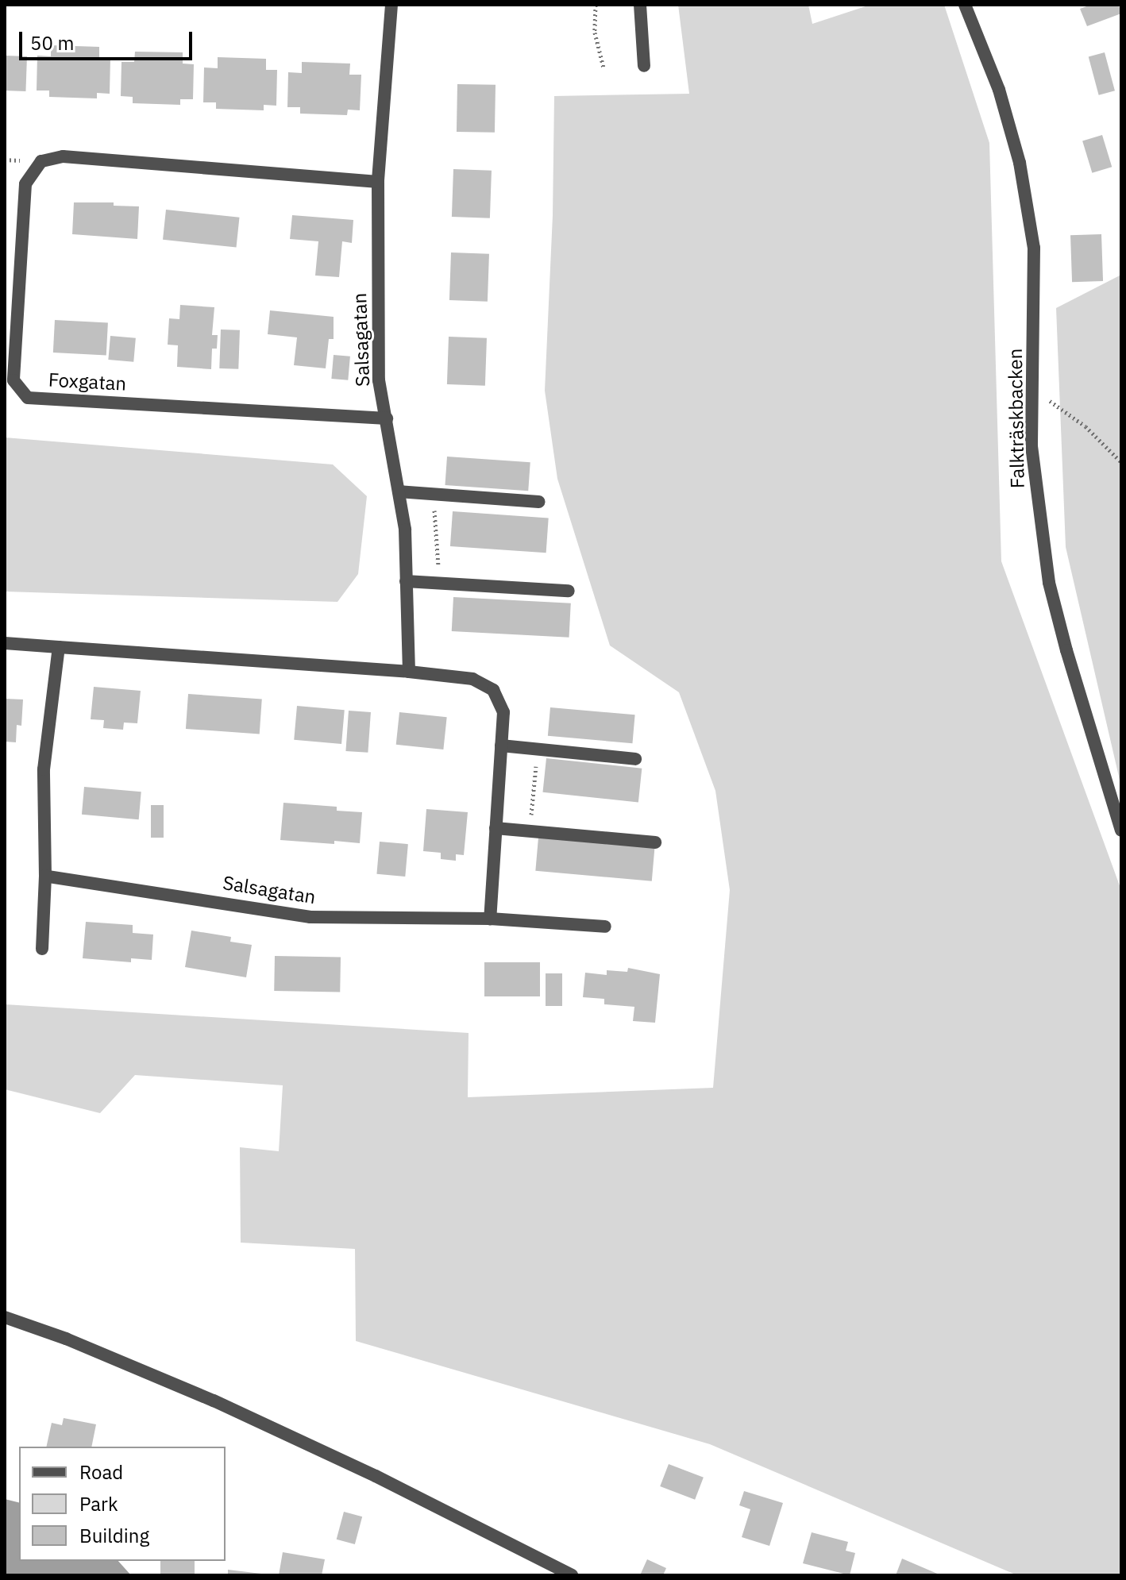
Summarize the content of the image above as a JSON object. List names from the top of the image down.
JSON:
{
  "streets": {
    "street": ["Salsagatan", "Foxgatan", "Falkträskbacken"]
  },
  "crossings": [
    ["Salsagatan", "Foxgatan"]
  ],
  "legend": ["Road", "Park", "Building"],
  "scale_bar": "50 m"
}
